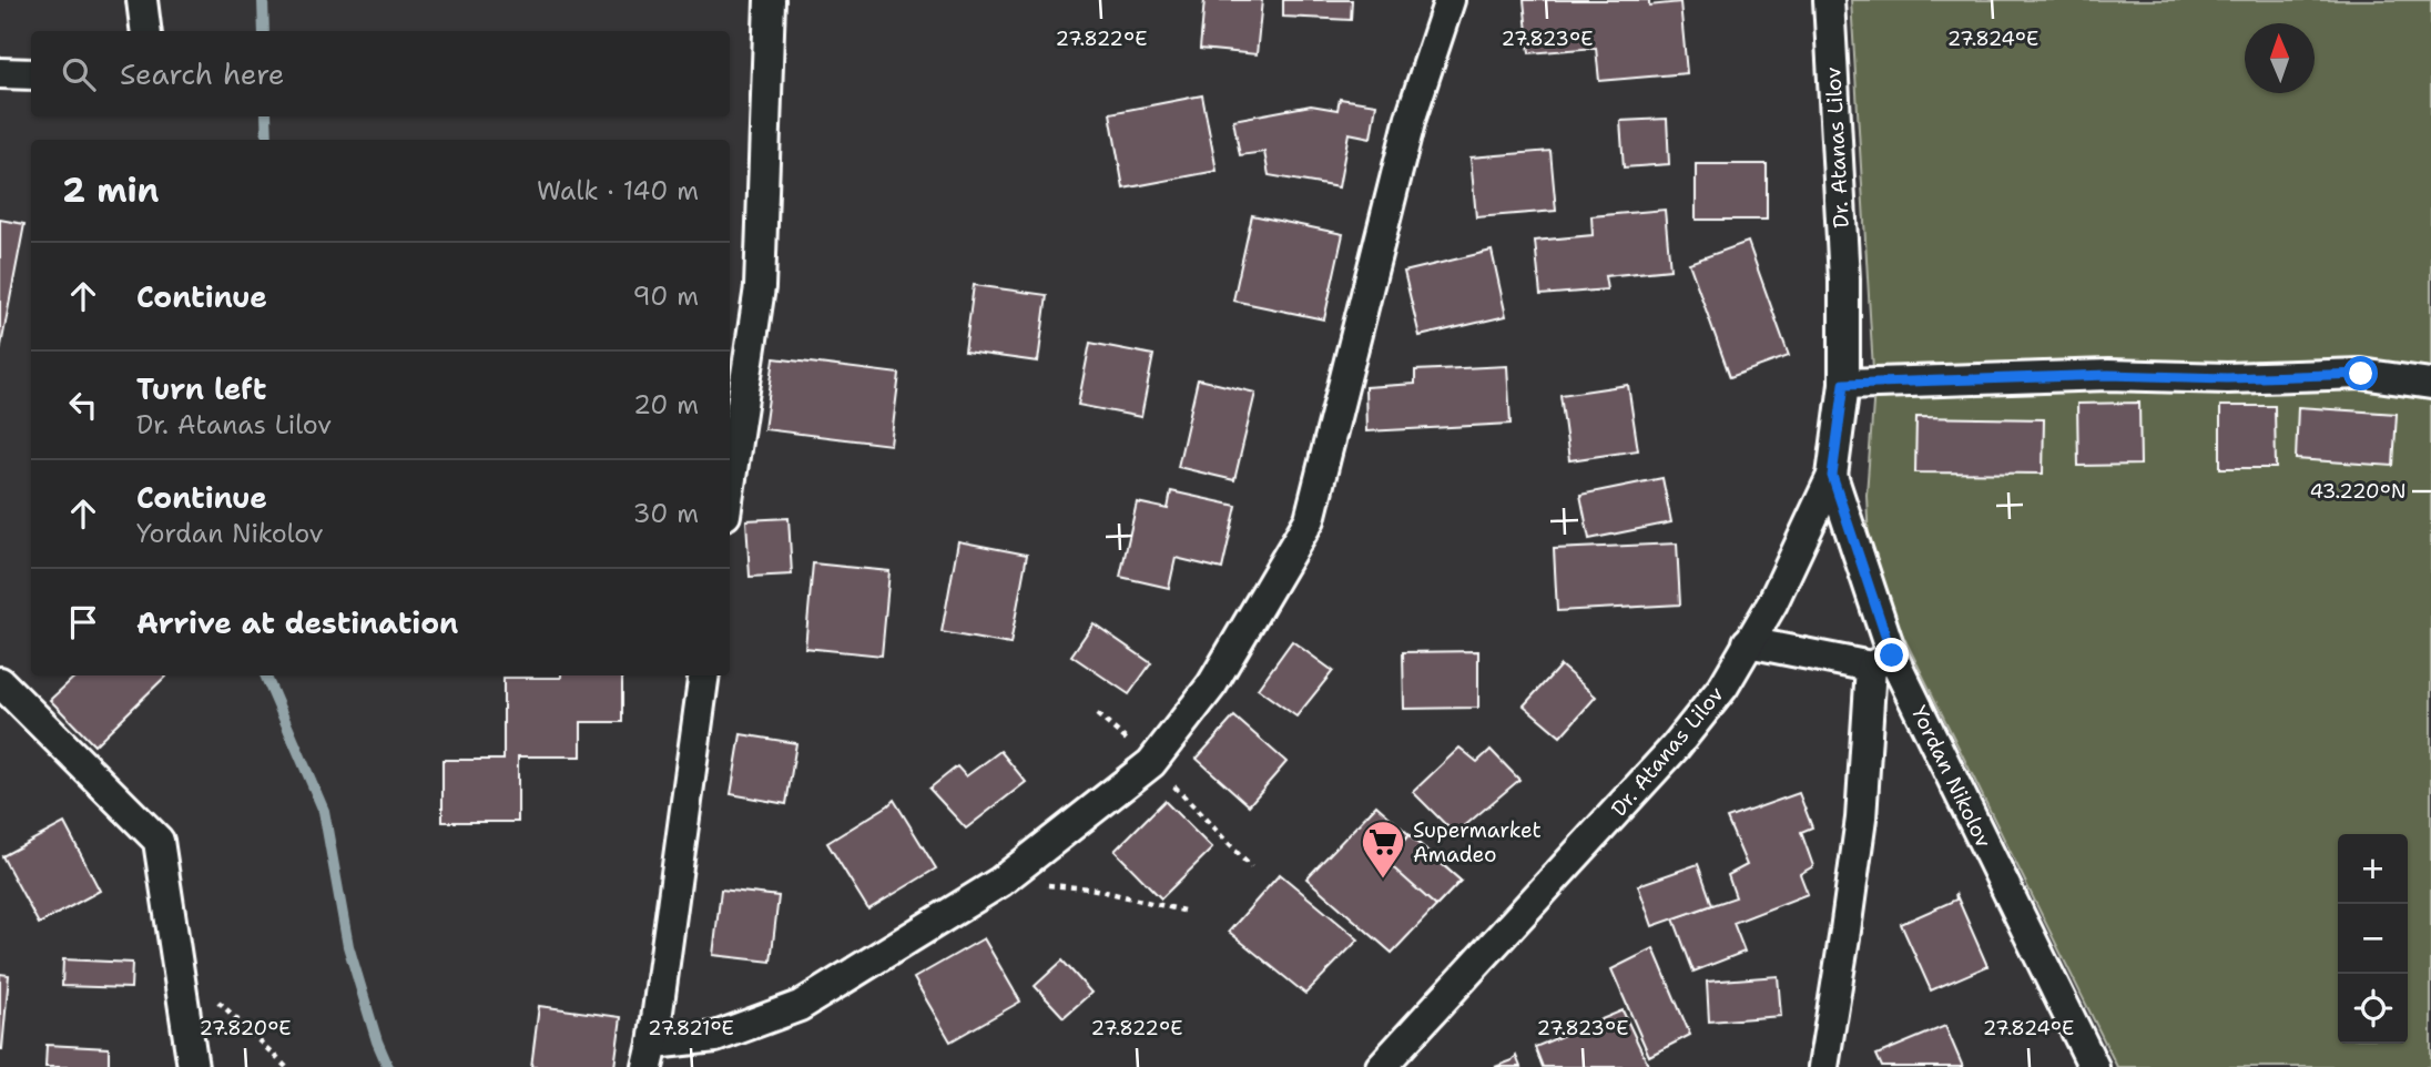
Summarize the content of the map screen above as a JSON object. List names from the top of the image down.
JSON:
{
  "streets": {
    "street": ["Dr. Atanas Lilov", "Yordan Nikolov"]
  },
  "crossings": [
    ["Dr. Atanas Lilov", "Yordan Nikolov"]
  ],
  "places": {
    "supermarket": ["Supermarket Amadeo"]
  },
  "north": "top",
  "page": {
    "search": "Search here",
    "heading": ["2 min", "Walk · 140 m"],
    "list": [
      ["Continue", "90 m"],
      ["Turn left", "Dr. Atanas Lilov", "20 m"],
      ["Continue", "Yordan Nikolov", "30 m"],
      "Arrive at destination"
    ],
    "map_buttons": ["+", "−"]
  },
  "coordinates": [
    "27.822°E",
    "27.823°E",
    "27.824°E",
    "43.220°N",
    "27.820°E",
    "27.821°E"
  ]
}
